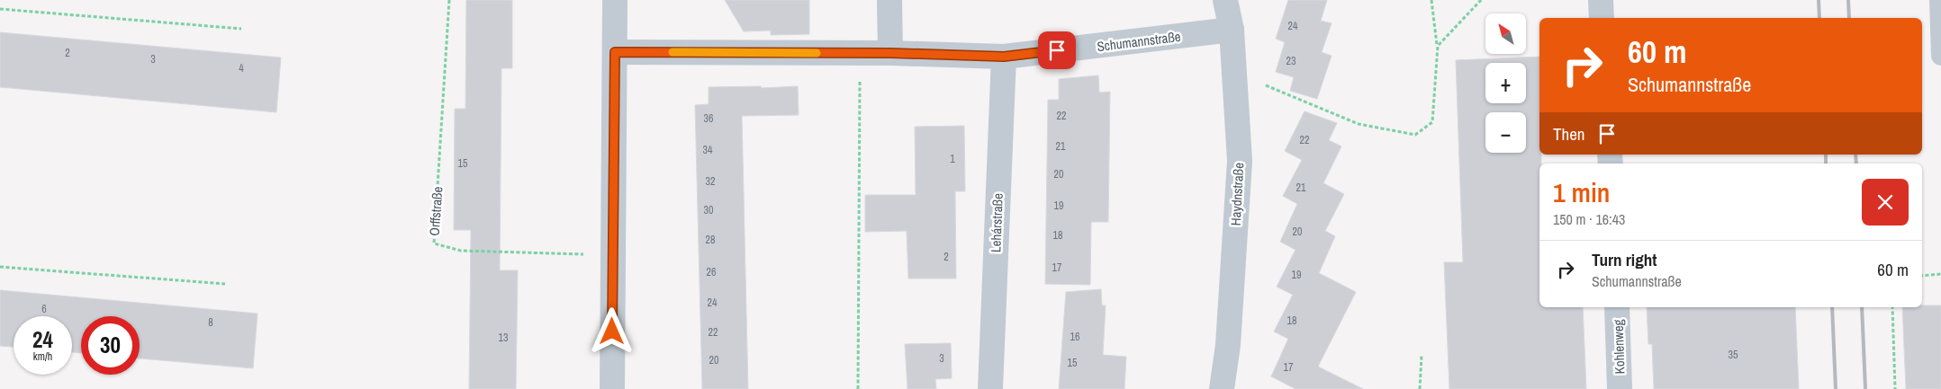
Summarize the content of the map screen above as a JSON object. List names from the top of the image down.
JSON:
{
  "streets": {
    "street": [
      "Schumannstraße",
      "Haydnstraße",
      "Lehárstraße",
      "Kohlenweg"
    ],
    "path": ["Orffstraße"]
  },
  "crossings": [
    ["Schumannstraße", "Haydnstraße"],
    ["Schumannstraße", "Lehárstraße"]
  ],
  "house_numbers": [
    "24",
    "2",
    "3",
    "23",
    "4",
    "22",
    "36",
    "22",
    "21",
    "34",
    "1",
    "15",
    "20",
    "32",
    "21",
    "19",
    "30",
    "20",
    "18",
    "28",
    "2",
    "17",
    "26",
    "19",
    "24",
    "6",
    "18",
    "8",
    "22",
    "16",
    "13",
    "35",
    "3",
    "20",
    "15",
    "17"
  ],
  "north": "top left",
  "page": {
    "map_buttons": ["+", "−"],
    "turn": ["60 m", "Schumannstraße"],
    "then": "Then",
    "heading": ["1 min", "150 m · 16:43"],
    "list": [
      {
        "name": "Turn right",
        "note": "Schumannstraße",
        "value": "60 m"
      }
    ],
    "speed": "24 km/h",
    "limit": "30"
  }
}
